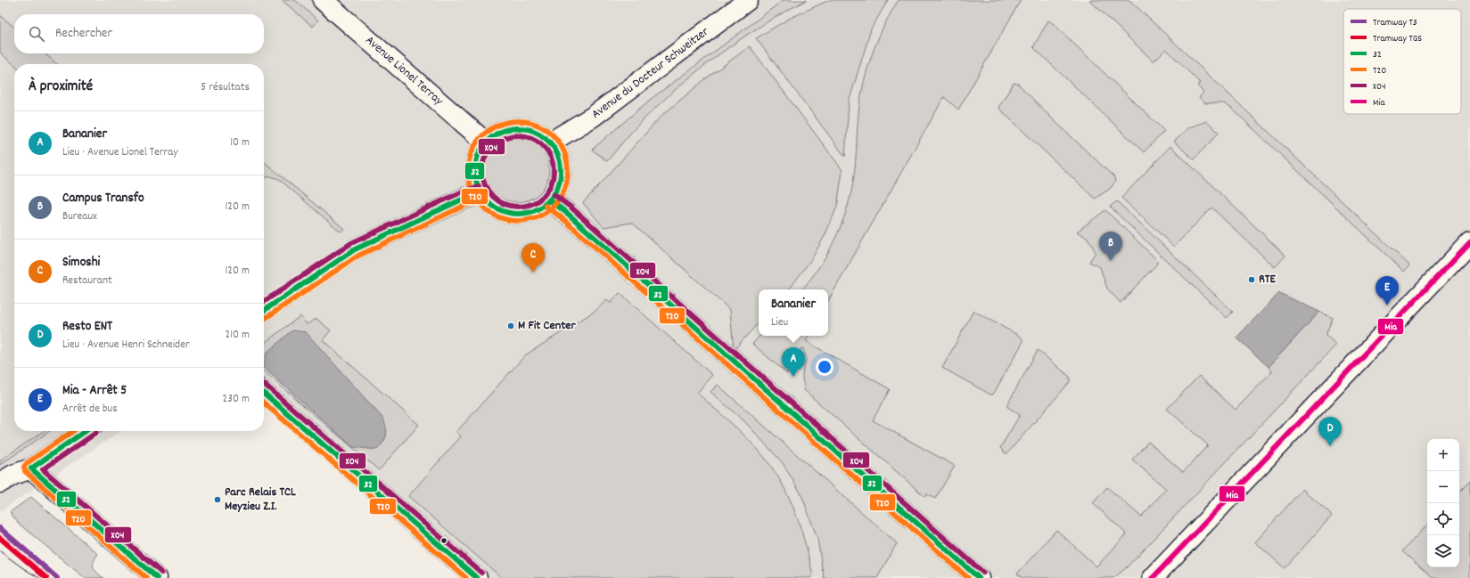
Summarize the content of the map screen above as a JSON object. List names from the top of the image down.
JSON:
{
  "streets": {
    "street": ["Avenue Lionel Terray", "Avenue du Docteur Schweitzer"]
  },
  "crossings": [
    ["Avenue Lionel Terray", "Avenue du Docteur Schweitzer"]
  ],
  "places": ["RTE", "M Fit Center", "Parc Relais TCL Meyzieu Z.I."],
  "lines": [
    "transit line T20",
    "transit line 32",
    "transit line X04",
    "transit line Mia",
    "tram line T3",
    "tram line TGS"
  ],
  "legend": [
    "Tramway T3",
    "Tramway TGS",
    "32",
    "T20",
    "X04",
    "Mia"
  ],
  "page": {
    "search": "Rechercher",
    "heading": ["À proximité", "5 résultats"],
    "list": [
      {
        "mark": "A",
        "name": "Bananier",
        "note": "Lieu · Avenue Lionel Terray",
        "value": "10 m"
      },
      {
        "mark": "B",
        "name": "Campus Transfo",
        "note": "Bureaux",
        "value": "120 m"
      },
      {
        "mark": "C",
        "name": "Simoshi",
        "note": "Restaurant",
        "value": "120 m"
      },
      {
        "mark": "D",
        "name": "Resto ENT",
        "note": "Lieu · Avenue Henri Schneider",
        "value": "210 m"
      },
      {
        "mark": "E",
        "name": "Mia - Arrêt 5",
        "note": "Arrêt de bus",
        "value": "230 m"
      }
    ],
    "pins": [
      "B",
      "C",
      "E",
      "A",
      "D"
    ],
    "popup": ["Bananier", "Lieu"],
    "map_buttons": ["+", "−"]
  }
}
